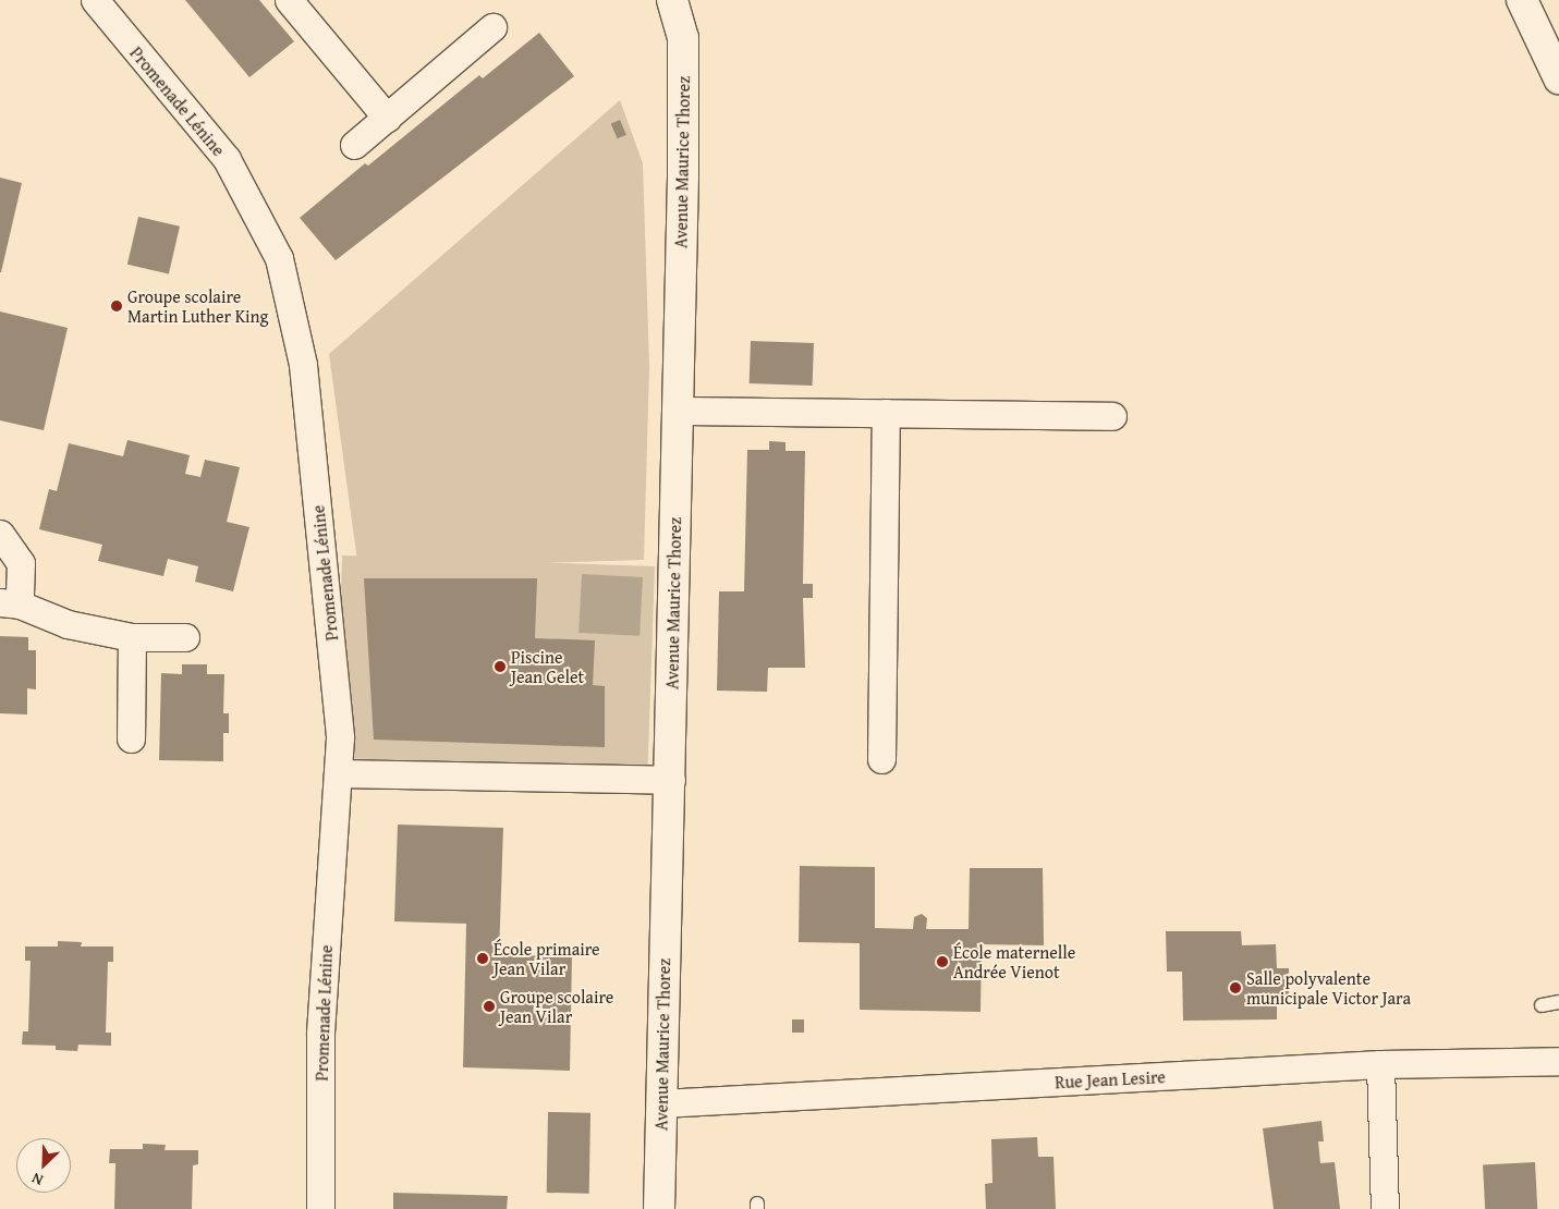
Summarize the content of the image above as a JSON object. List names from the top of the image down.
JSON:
{
  "streets": {
    "street": ["Promenade Lénine", "Avenue Maurice Thorez", "Rue Jean Lesire"]
  },
  "crossings": [
    ["Avenue Maurice Thorez", "Rue Jean Lesire"]
  ],
  "places": [
    "Groupe scolaire Martin Luther King",
    "Piscine Jean Gelet",
    "École primaire Jean Vilar",
    "École maternelle Andrée Vienot",
    "Salle polyvalente municipale Victor Jara",
    "Groupe scolaire Jean Vilar"
  ],
  "north": "bottom left"
}
